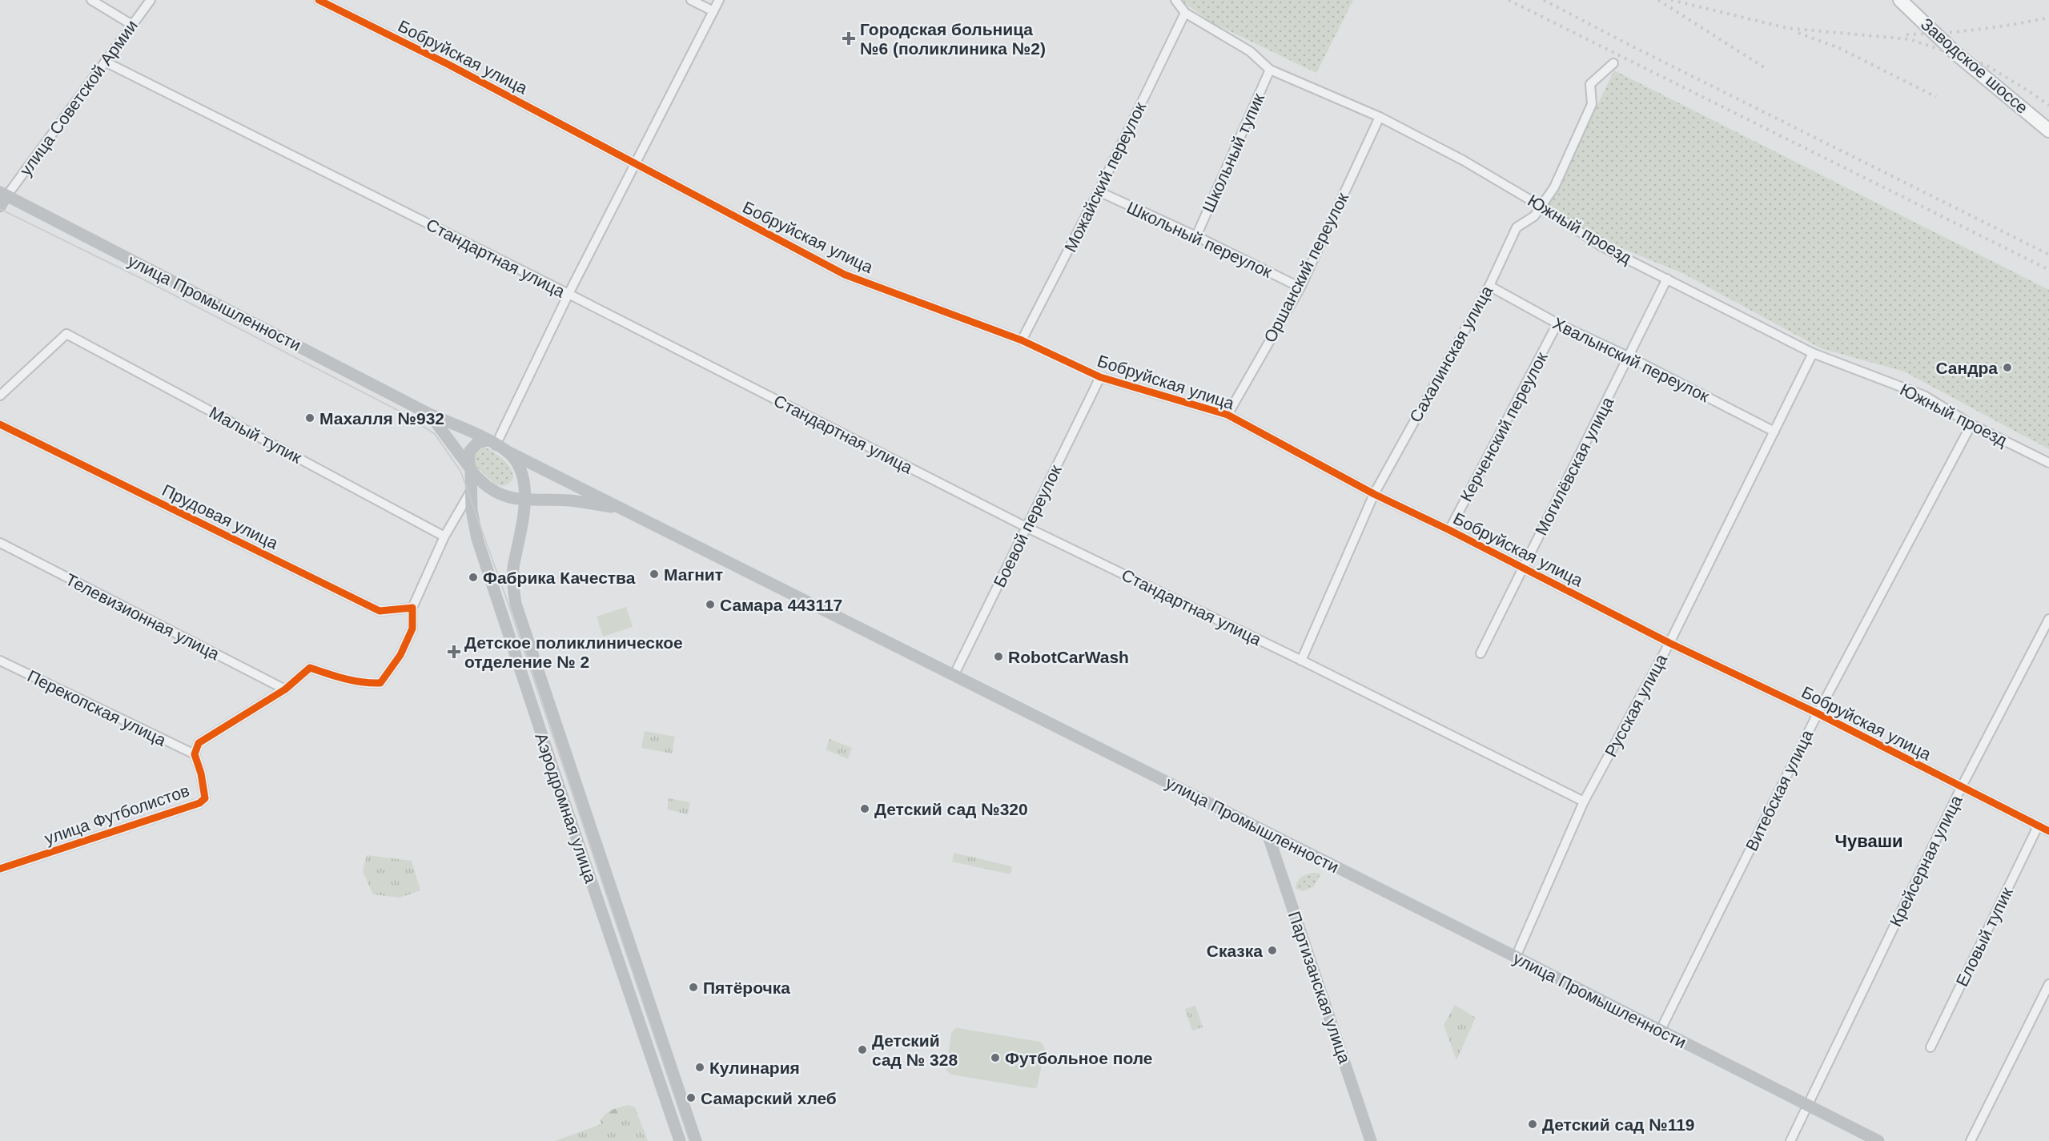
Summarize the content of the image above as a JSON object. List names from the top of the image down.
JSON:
{
  "streets": {
    "main road": [
      "Заводское шоссе",
      "улица Советской Армии",
      "улица Промышленности",
      "Аэродромная улица",
      "Партизанская улица"
    ],
    "street": [
      "Бобруйская улица",
      "Школьный тупик",
      "Можайский переулок",
      "Южный проезд",
      "Школьный переулок",
      "Стандартная улица",
      "Оршанский переулок",
      "Сахалинская улица",
      "Хвалынский переулок",
      "Керченский переулок",
      "Малый тупик",
      "Могилёвская улица",
      "Прудовая улица",
      "Боевой переулок",
      "Телевизионная улица",
      "Русская улица",
      "Перекопская улица",
      "Витебская улица",
      "улица Футболистов",
      "Крейсерная улица",
      "Еловый тупик"
    ]
  },
  "crossings": [
    ["Бобруйская улица", "Можайский переулок"],
    ["Бобруйская улица", "Оршанский переулок"],
    ["Бобруйская улица", "Сахалинская улица"],
    ["Бобруйская улица", "Керченский переулок"],
    ["Бобруйская улица", "Могилёвская улица"],
    ["Бобруйская улица", "Боевой переулок"],
    ["Бобруйская улица", "Русская улица"],
    ["Бобруйская улица", "Витебская улица"],
    ["Бобруйская улица", "Крейсерная улица"],
    ["Бобруйская улица", "Еловый тупик"],
    ["улица Советской Армии", "Стандартная улица"],
    ["улица Советской Армии", "улица Промышленности"],
    ["Школьный тупик", "Южный проезд"],
    ["Школьный тупик", "Школьный переулок"],
    ["Можайский переулок", "Южный проезд"],
    ["Можайский переулок", "Школьный переулок"],
    ["Южный проезд", "Оршанский переулок"],
    ["Южный проезд", "Сахалинская улица"],
    ["Южный проезд", "Могилёвская улица"],
    ["Южный проезд", "Русская улица"],
    ["Южный проезд", "Витебская улица"],
    ["Школьный переулок", "Оршанский переулок"],
    ["Стандартная улица", "Сахалинская улица"],
    ["Стандартная улица", "Боевой переулок"],
    ["Стандартная улица", "Русская улица"],
    ["улица Промышленности", "Боевой переулок"],
    ["улица Промышленности", "Русская улица"],
    ["улица Промышленности", "Витебская улица"],
    ["улица Промышленности", "Аэродромная улица"],
    ["улица Промышленности", "Крейсерная улица"],
    ["улица Промышленности", "Партизанская улица"],
    ["Сахалинская улица", "Хвалынский переулок"],
    ["Хвалынский переулок", "Керченский переулок"],
    ["Хвалынский переулок", "Могилёвская улица"],
    ["Хвалынский переулок", "Русская улица"],
    ["Перекопская улица", "улица Футболистов"]
  ],
  "districts": ["Чуваши"],
  "places": {
    "health": ["Городская больница №6 (поликлиника №2)", "Детское поликлиническое отделение № 2"],
    "other": [
      "Сандра",
      "Махалля №932",
      "Магнит",
      "Фабрика Качества",
      "Самара 443117",
      "RobotCarWash",
      "Детский сад №320",
      "Сказка",
      "Пятёрочка",
      "Детский сад № 328",
      "Футбольное поле",
      "Кулинария",
      "Самарский хлеб",
      "Детский сад №119"
    ]
  }
}
